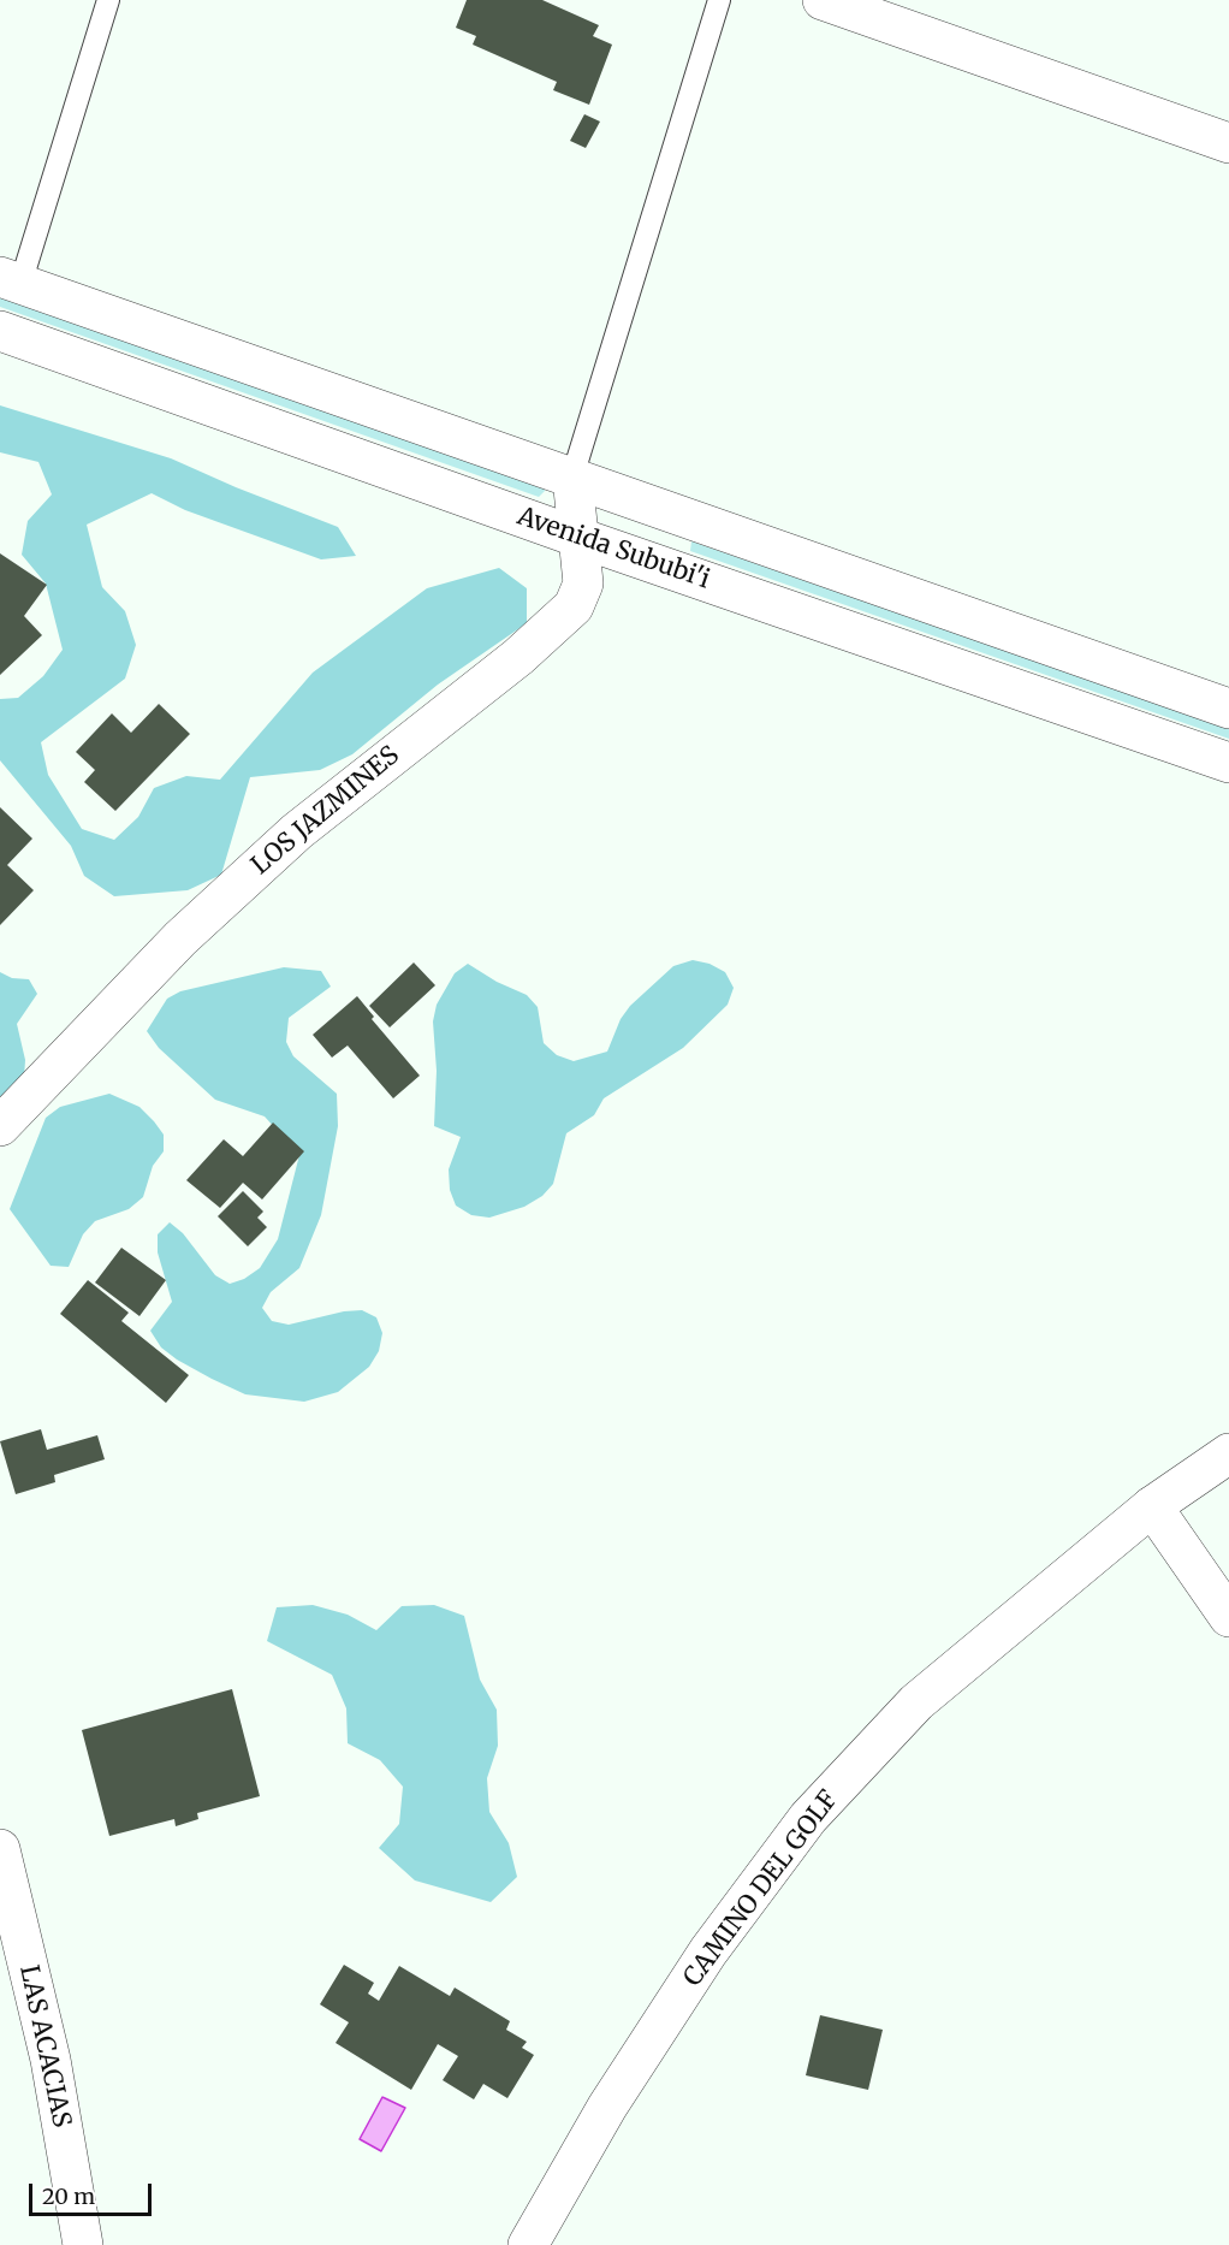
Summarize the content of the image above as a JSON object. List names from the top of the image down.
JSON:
{
  "streets": {
    "street": [
      "Avenida Sububi'i",
      "LOS JAZMINES",
      "CAMINO DEL GOLF",
      "LAS ACACIAS"
    ]
  },
  "crossings": [
    ["Avenida Sububi'i", "LOS JAZMINES"]
  ],
  "scale_bar": "20 m"
}
